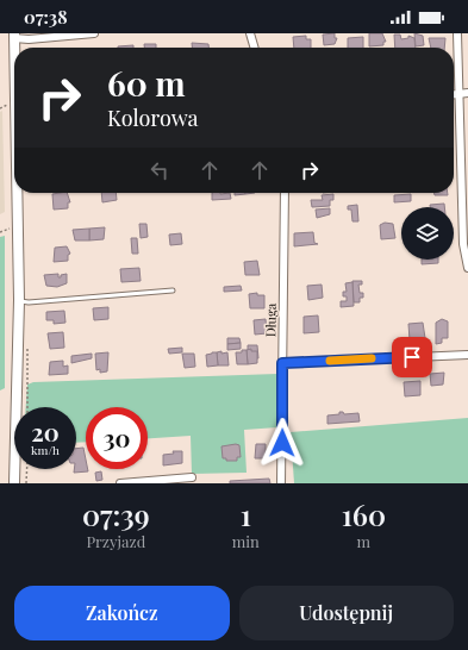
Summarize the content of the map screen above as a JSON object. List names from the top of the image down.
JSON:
{
  "streets": {
    "street": ["Długa"]
  },
  "page": {
    "status": "07:38",
    "turn": ["60 m", "Kolorowa"],
    "speed": "20 km/h",
    "limit": "30",
    "eta": [
      "07:39",
      "Przyjazd",
      "1",
      "min",
      "160",
      "m"
    ],
    "buttons": ["Zakończ", "Udostępnij"]
  }
}
